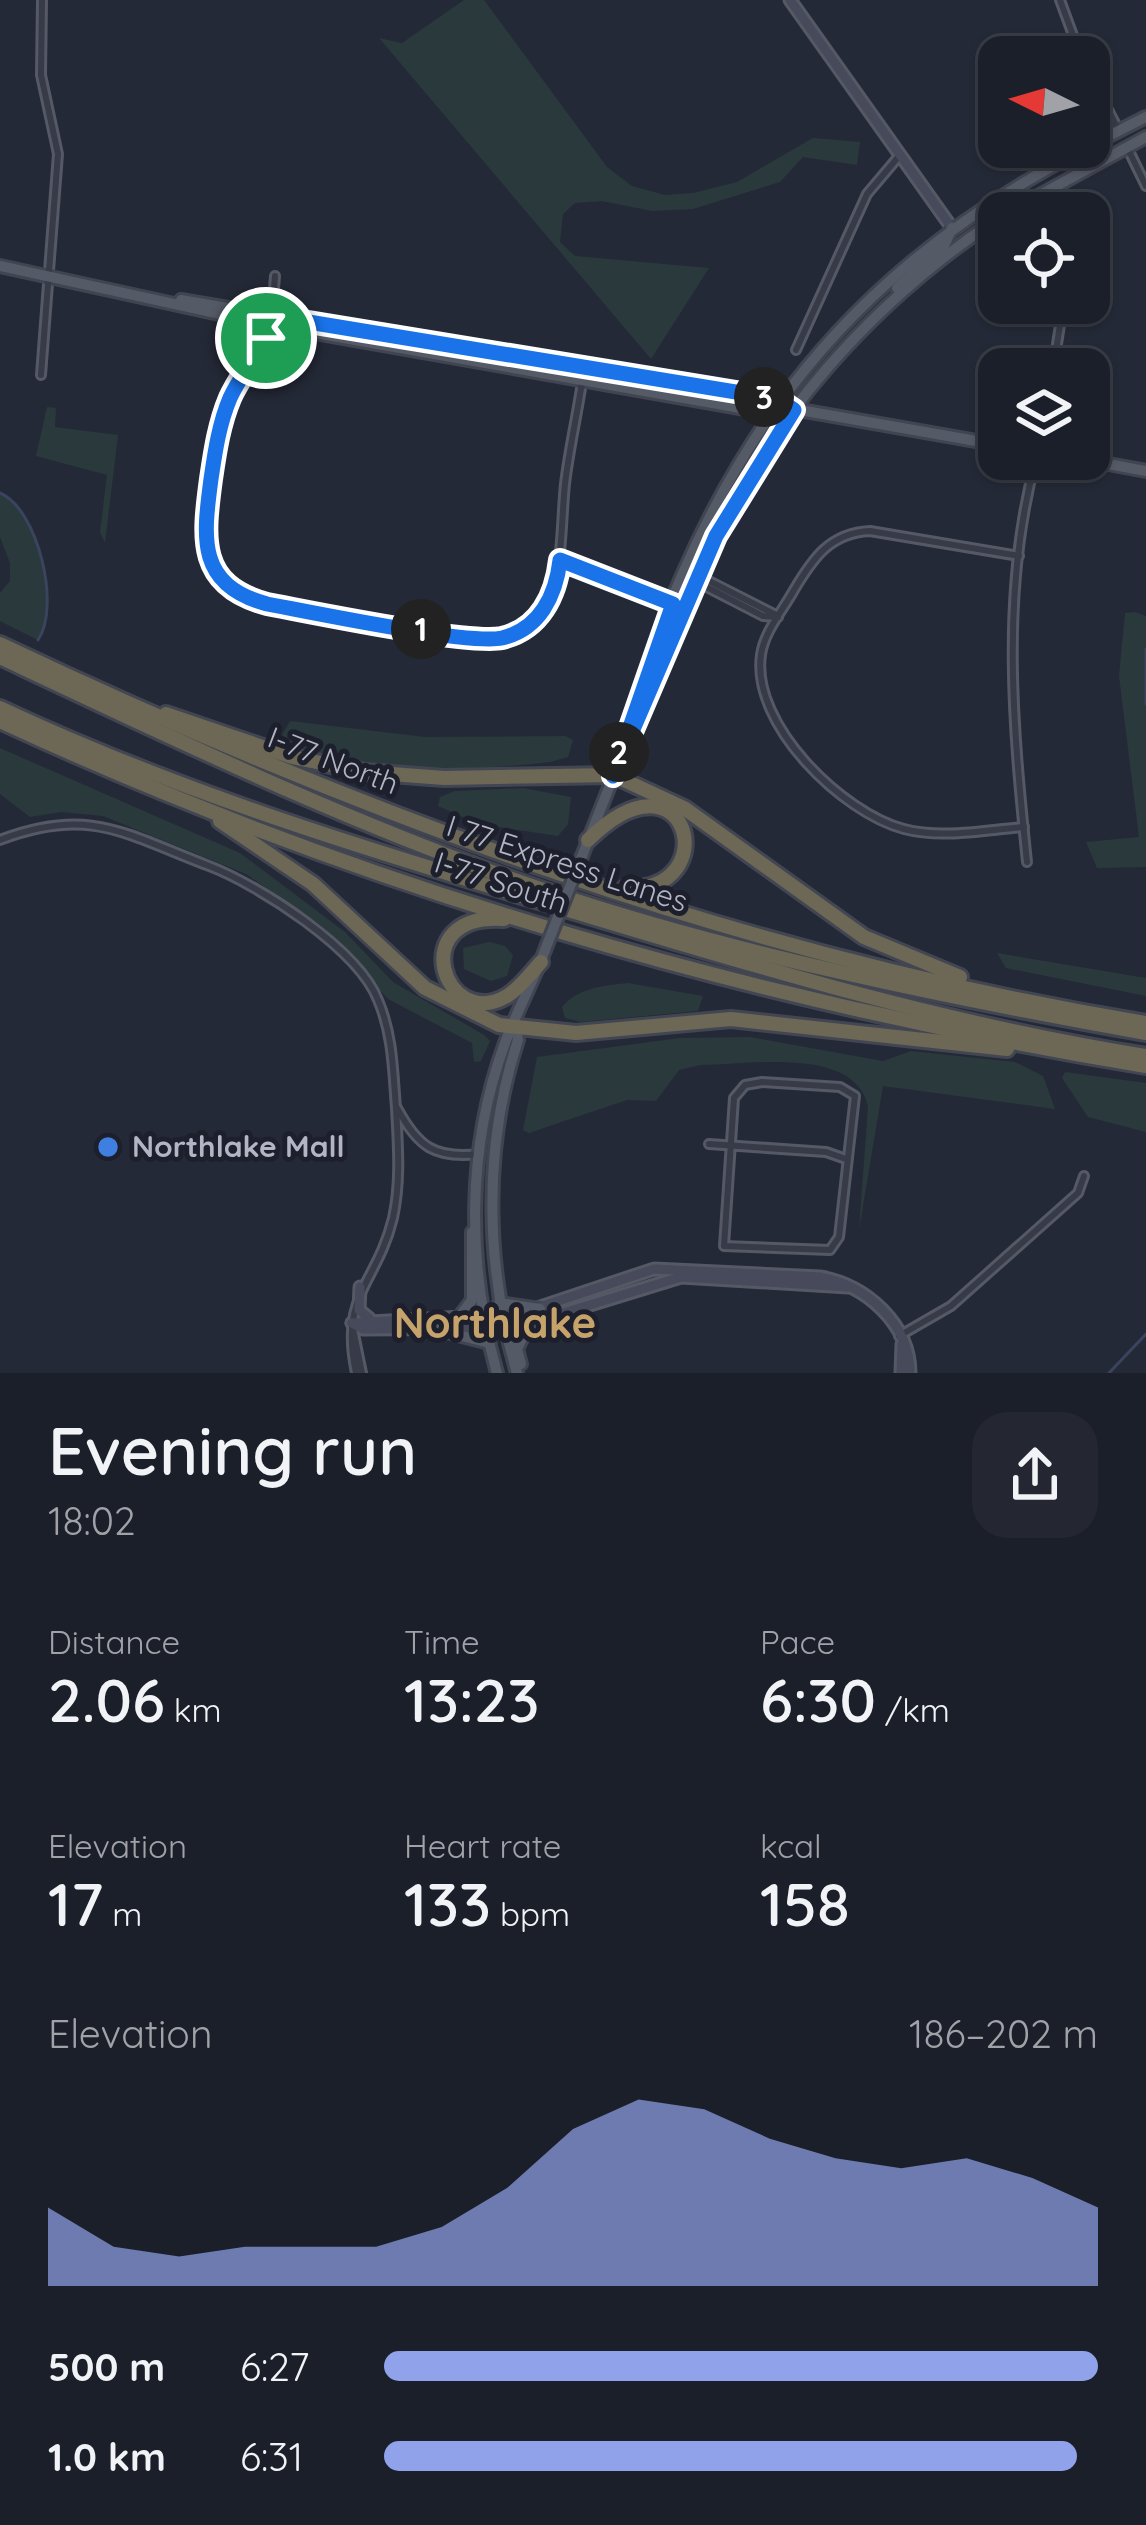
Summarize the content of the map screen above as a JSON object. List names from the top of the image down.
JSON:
{
  "streets": {
    "highway": ["I-77 North", "I 77 Express Lanes", "I-77 South"]
  },
  "districts": ["Northlake"],
  "places": ["Northlake Mall"],
  "north": "left",
  "page": {
    "pins": ["3", "1", "2"],
    "heading": ["Evening run", "18:02"],
    "stats": [
      ["Distance", "2.06 km"],
      ["Time", "13:23"],
      ["Pace", "6:30 /km"],
      ["Elevation", "17 m"],
      ["Heart rate", "133 bpm"],
      ["kcal", "158"]
    ],
    "chart": ["Elevation", "186–202 m"],
    "list": [
      {
        "name": "500 m",
        "note": "6:27"
      },
      {
        "name": "1.0 km",
        "note": "6:31"
      }
    ]
  }
}
